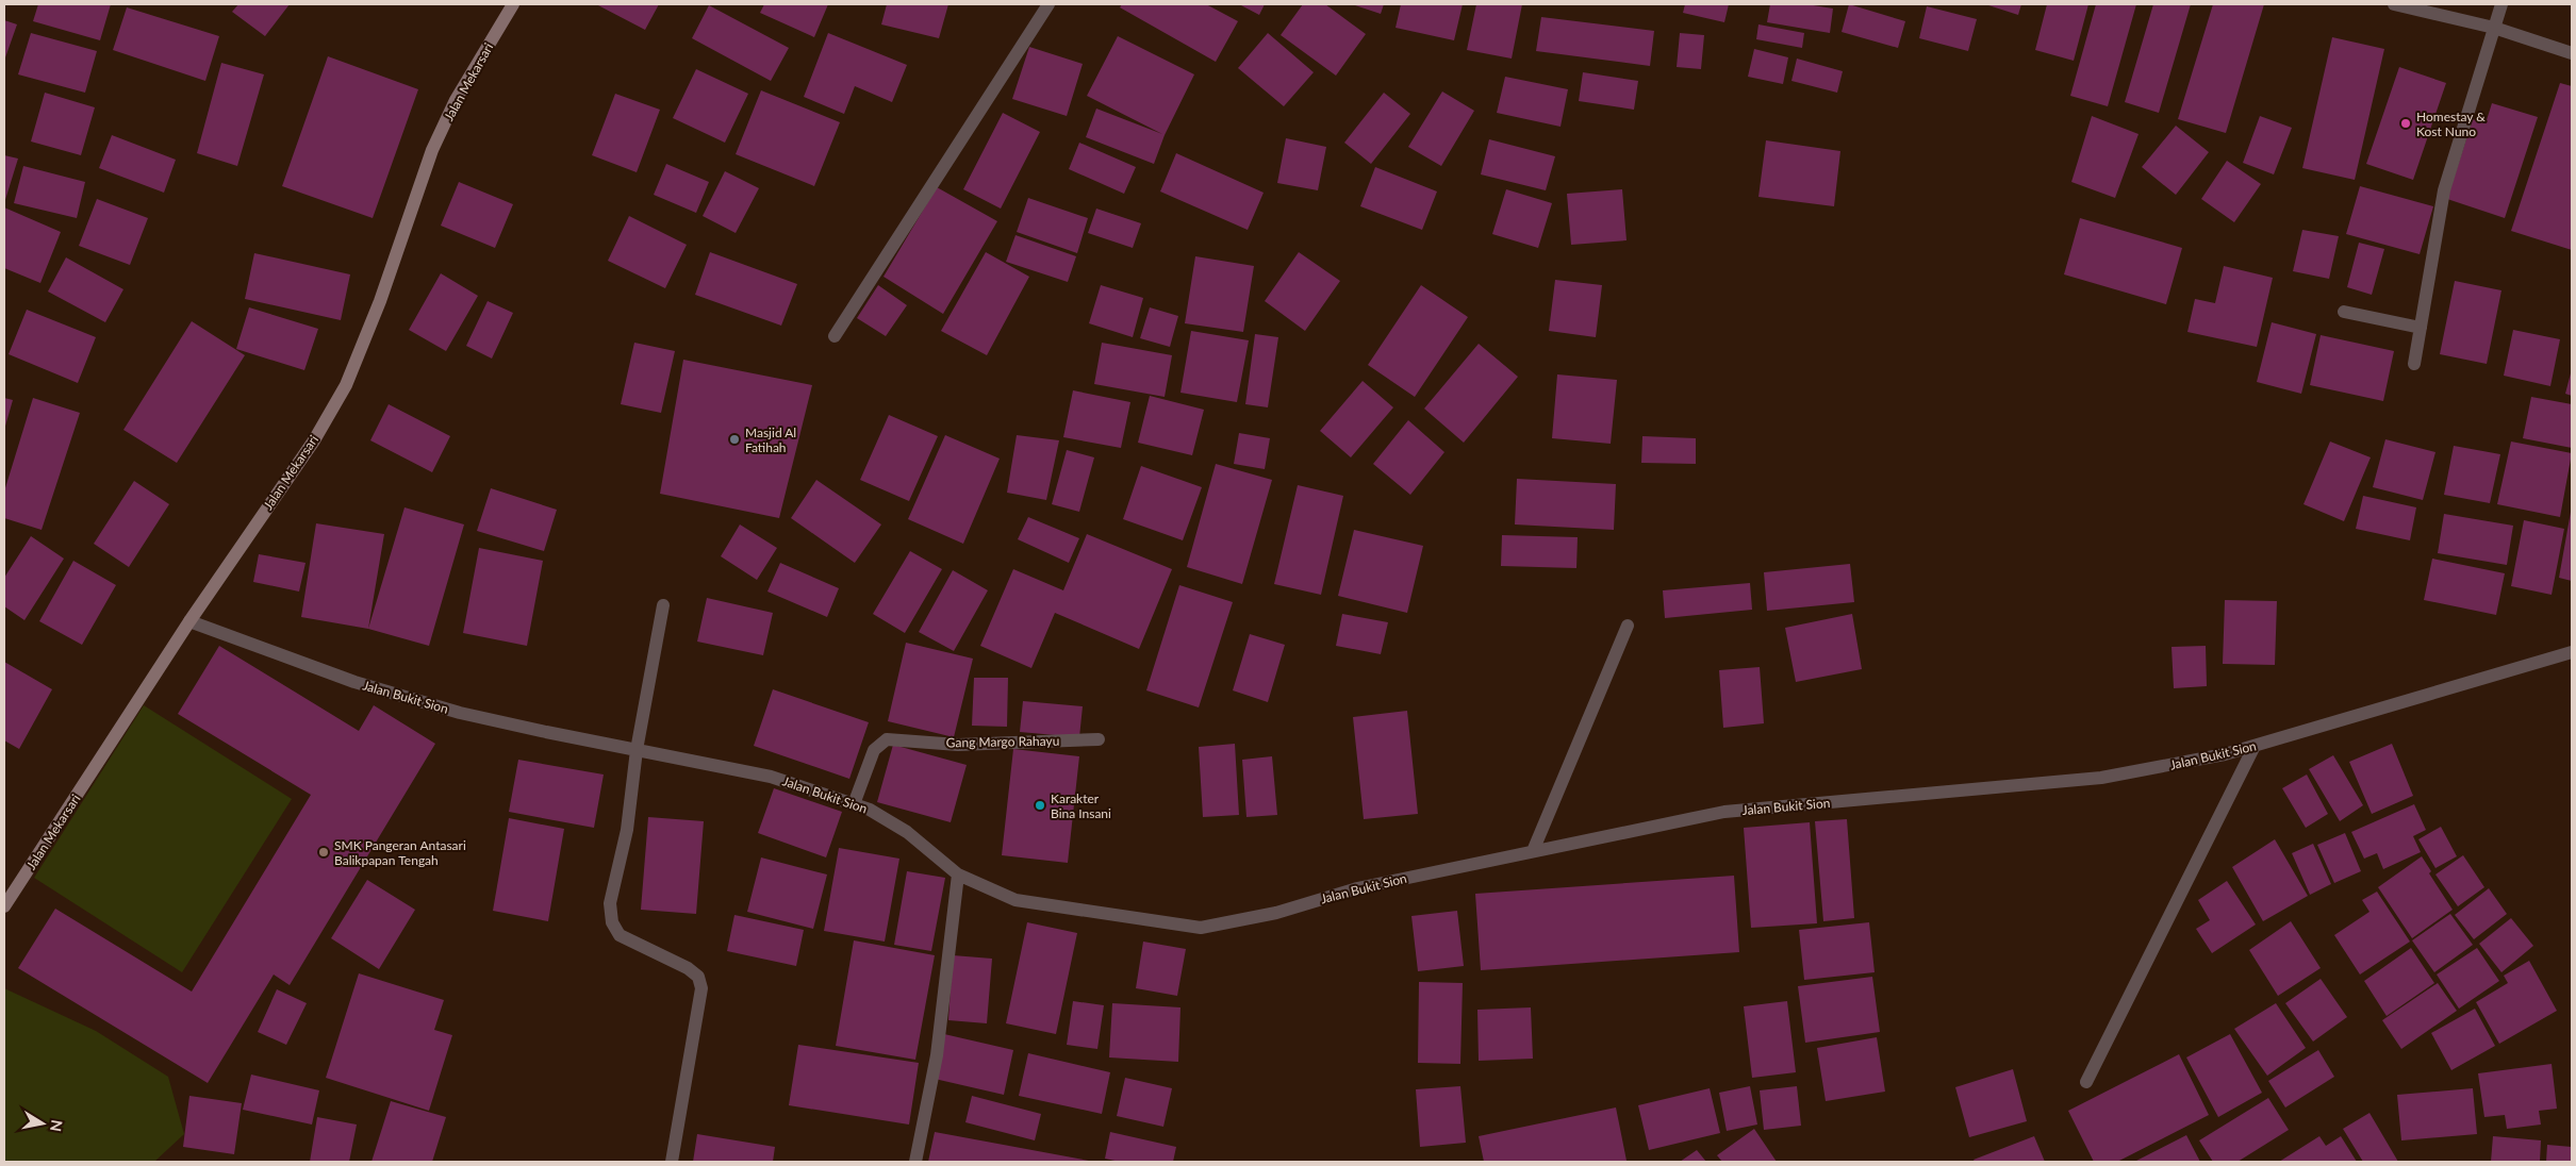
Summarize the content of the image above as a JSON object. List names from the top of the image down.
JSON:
{
  "streets": {
    "street": ["Jalan Mekarsari", "Jalan Bukit Sion", "Gang Margo Rahayu"]
  },
  "crossings": [
    ["Jalan Mekarsari", "Jalan Bukit Sion"],
    ["Jalan Bukit Sion", "Gang Margo Rahayu"]
  ],
  "places": [
    "Homestay & Kost Nuno",
    "Masjid Al Fatihah",
    "Karakter Bina Insani",
    "SMK Pangeran Antasari Balikpapan Tengah"
  ],
  "north": "right"
}
